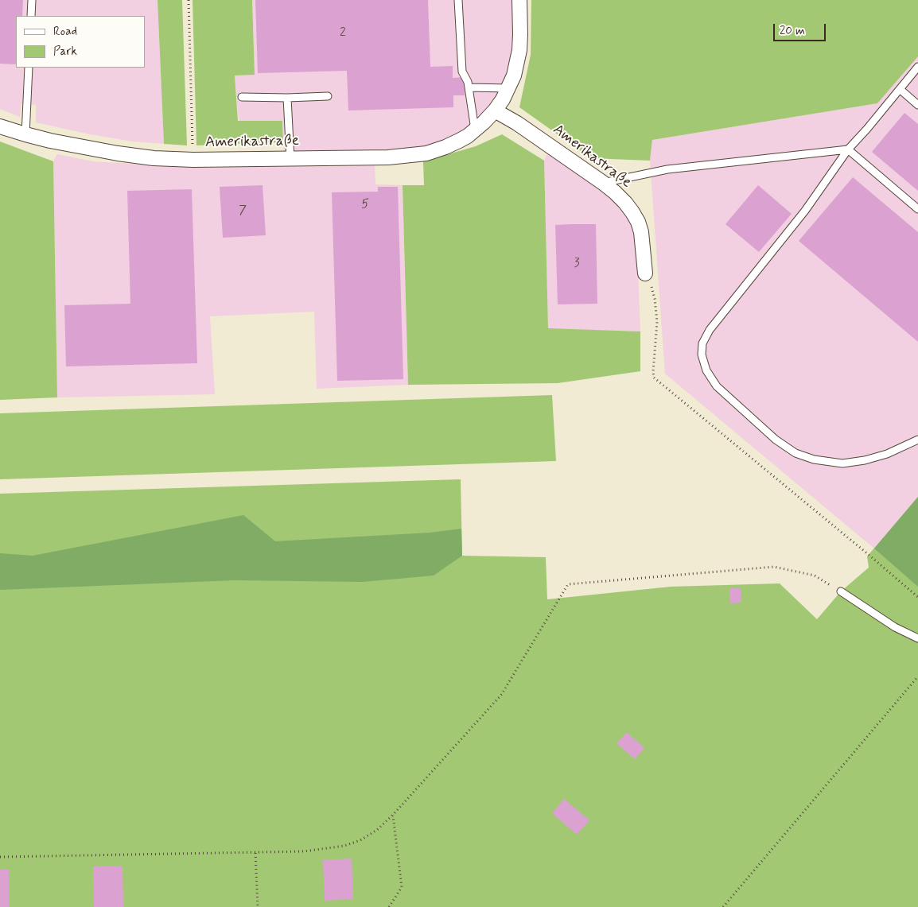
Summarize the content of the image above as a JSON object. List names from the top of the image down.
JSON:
{
  "streets": {
    "street": ["Amerikastraße"]
  },
  "house_numbers": [
    "2",
    "5",
    "7",
    "3"
  ],
  "legend": ["Road", "Park"],
  "scale_bar": "20 m"
}
